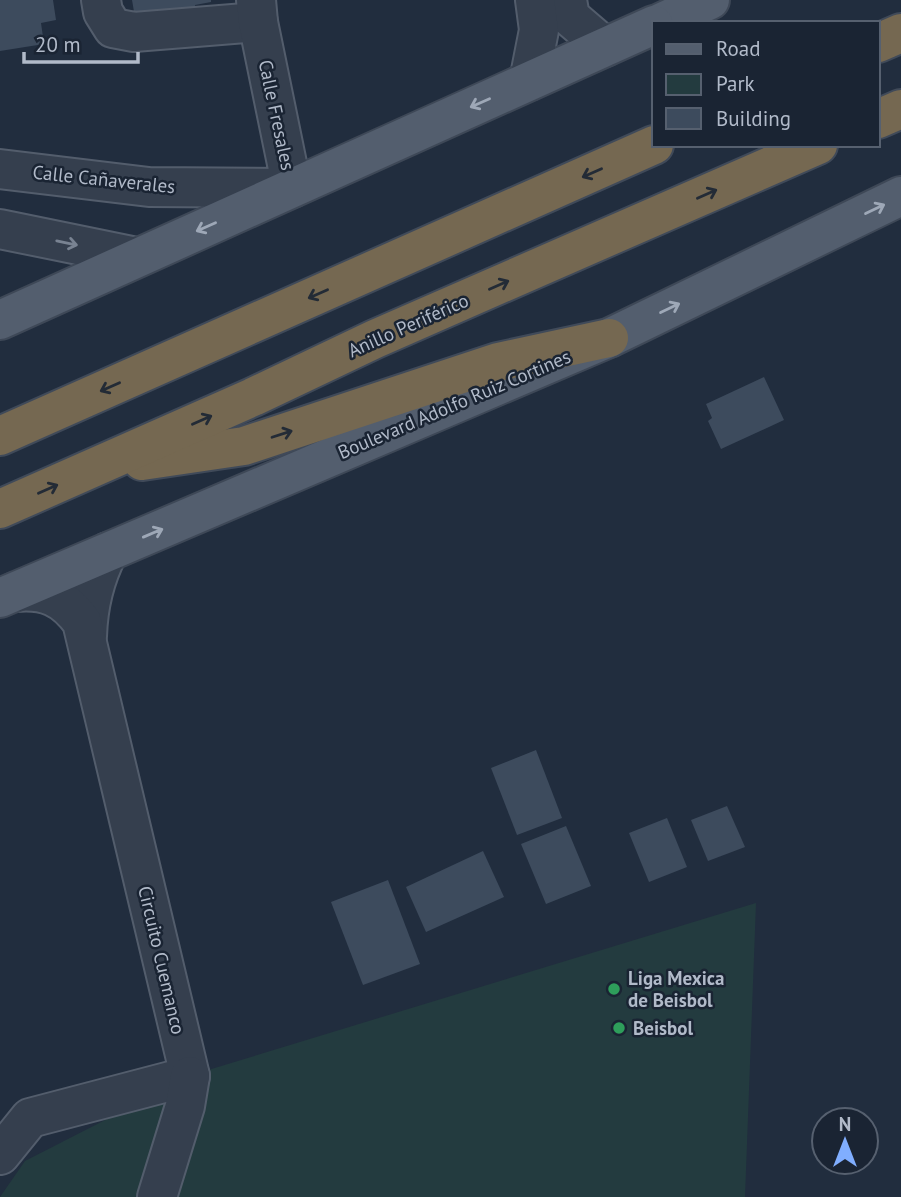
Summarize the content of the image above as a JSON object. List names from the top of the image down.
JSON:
{
  "streets": {
    "highway": ["Anillo Periférico"],
    "main road": ["Boulevard Adolfo Ruiz Cortines"],
    "street": ["Calle Fresales", "Calle Cañaverales", "Circuito Cuemanco"]
  },
  "crossings": [
    ["Calle Fresales", "Calle Cañaverales"],
    ["Boulevard Adolfo Ruiz Cortines", "Circuito Cuemanco"]
  ],
  "places": ["Liga Mexica de Beisbol", "Beisbol"],
  "legend": ["Road", "Park", "Building"],
  "scale_bar": "20 m",
  "north": "top"
}
